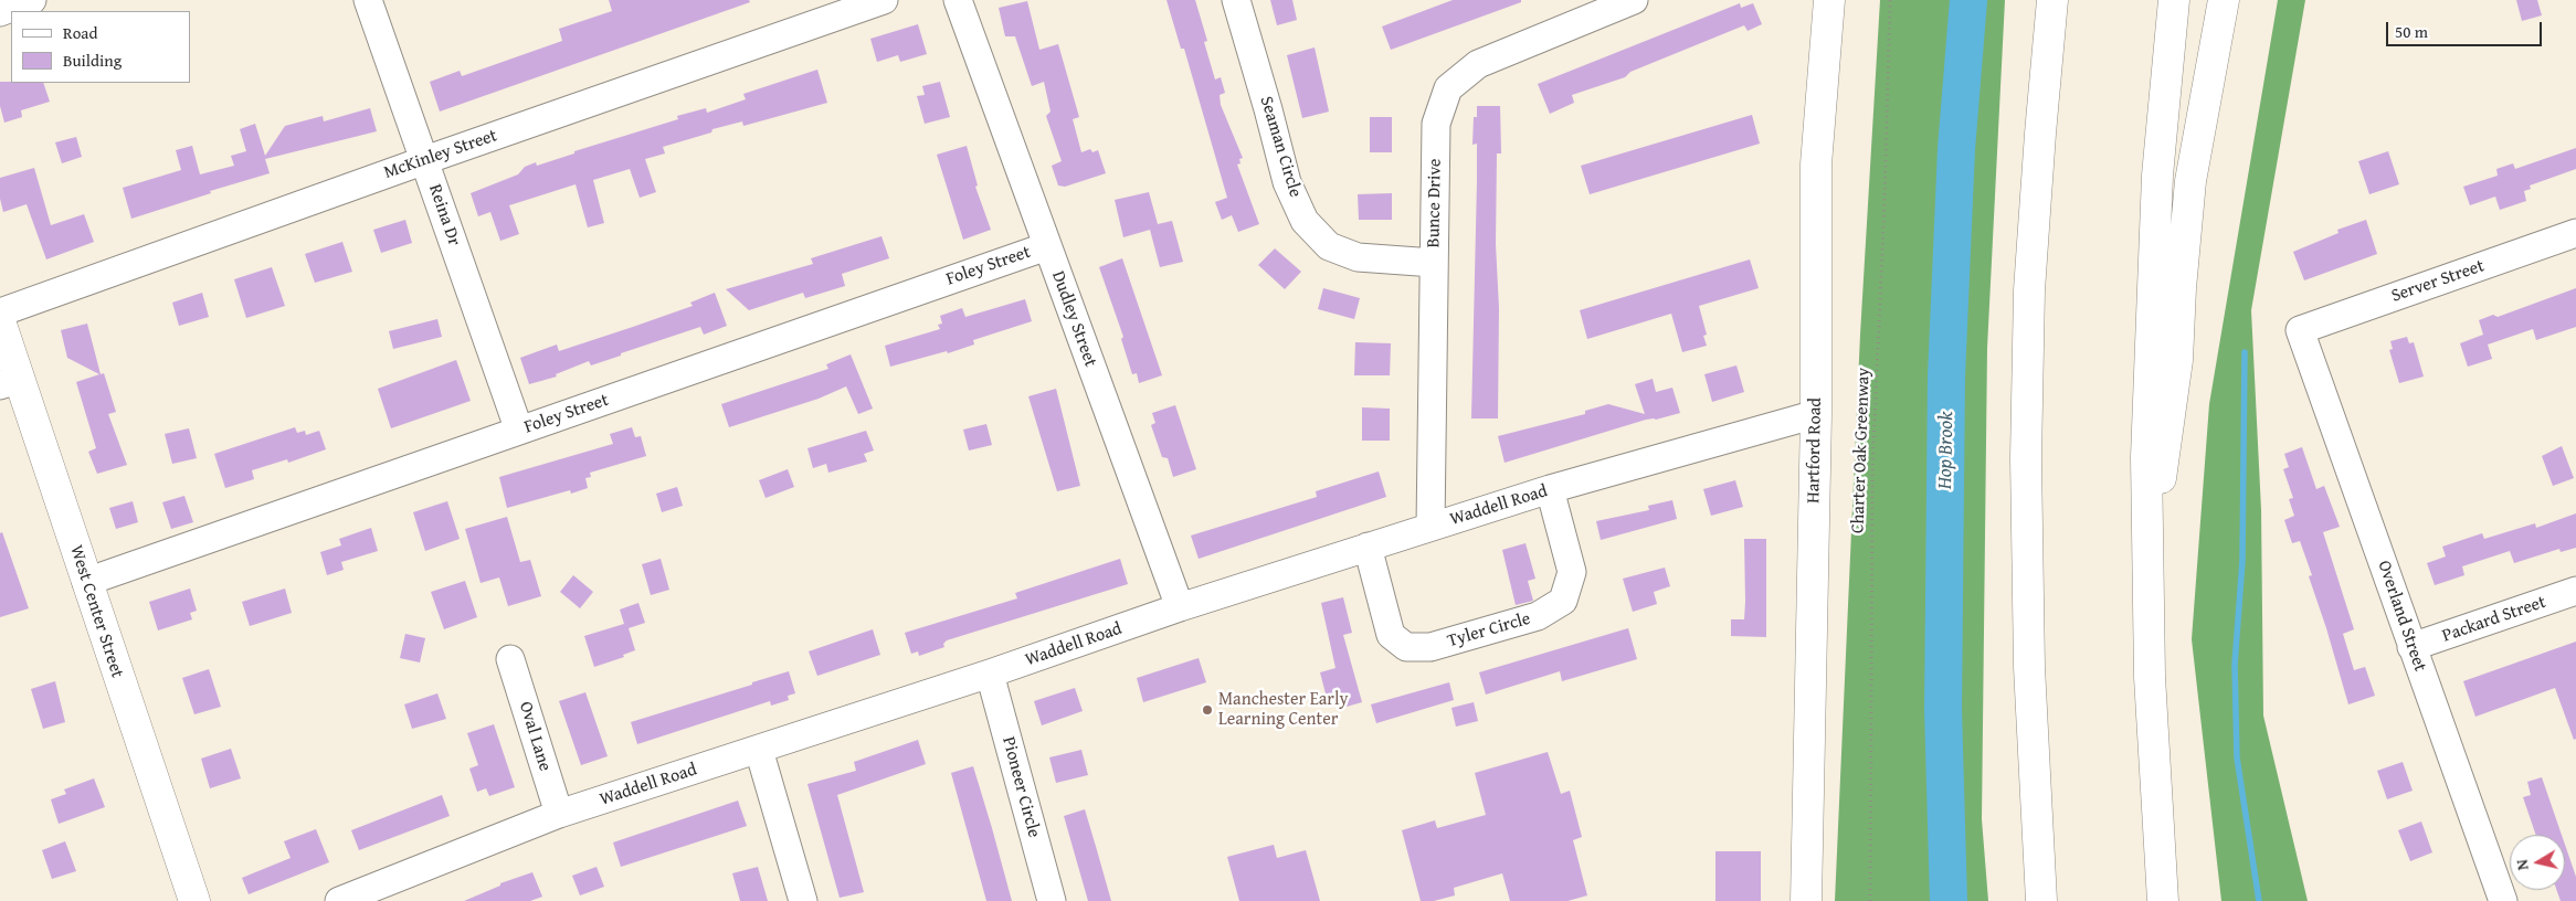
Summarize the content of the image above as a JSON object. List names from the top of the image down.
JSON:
{
  "streets": {
    "main road": ["Hartford Road", "West Center Street"],
    "street": [
      "Seaman Circle",
      "McKinley Street",
      "Bunce Drive",
      "Reina Dr",
      "Foley Street",
      "Server Street",
      "Dudley Street",
      "Waddell Road",
      "Overland Street",
      "Packard Street",
      "Tyler Circle",
      "Oval Lane",
      "Pioneer Circle"
    ],
    "path": ["Charter Oak Greenway"]
  },
  "crossings": [
    ["Seaman Circle", "Bunce Drive"],
    ["McKinley Street", "Reina Dr"],
    ["Bunce Drive", "Waddell Road"],
    ["Reina Dr", "Foley Street"],
    ["Foley Street", "Dudley Street"],
    ["Foley Street", "West Center Street"],
    ["Server Street", "Overland Street"],
    ["Dudley Street", "Waddell Road"],
    ["Hartford Road", "Waddell Road"],
    ["Waddell Road", "Tyler Circle"],
    ["Waddell Road", "Oval Lane"],
    ["Waddell Road", "Pioneer Circle"],
    ["Overland Street", "Packard Street"]
  ],
  "water": ["Hop Brook"],
  "places": ["Manchester Early Learning Center"],
  "legend": ["Road", "Building"],
  "scale_bar": "50 m",
  "north": "left"
}
